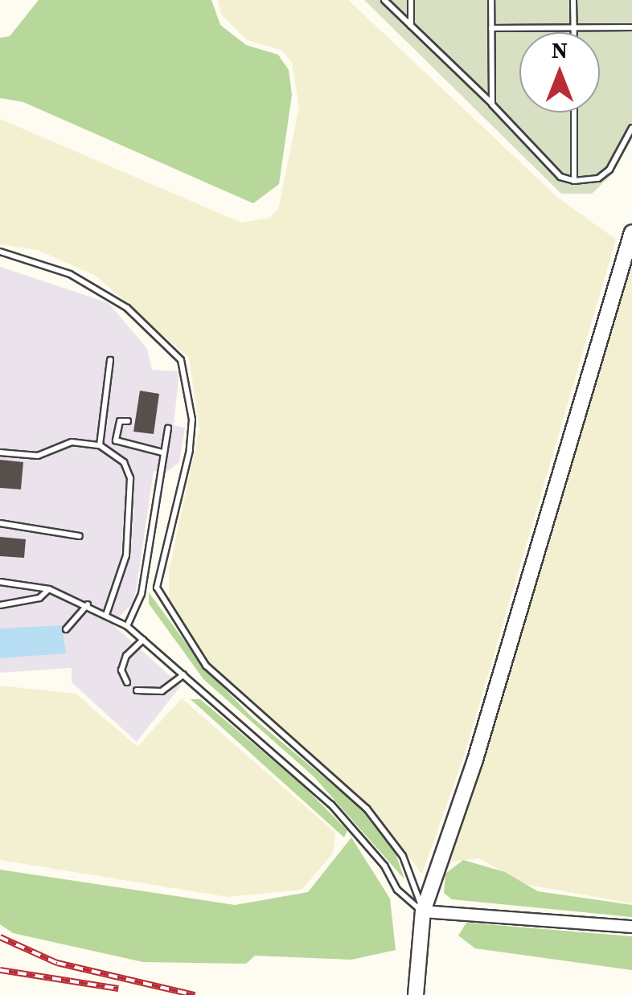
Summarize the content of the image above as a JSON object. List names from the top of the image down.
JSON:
{
  "north": "top"
}
